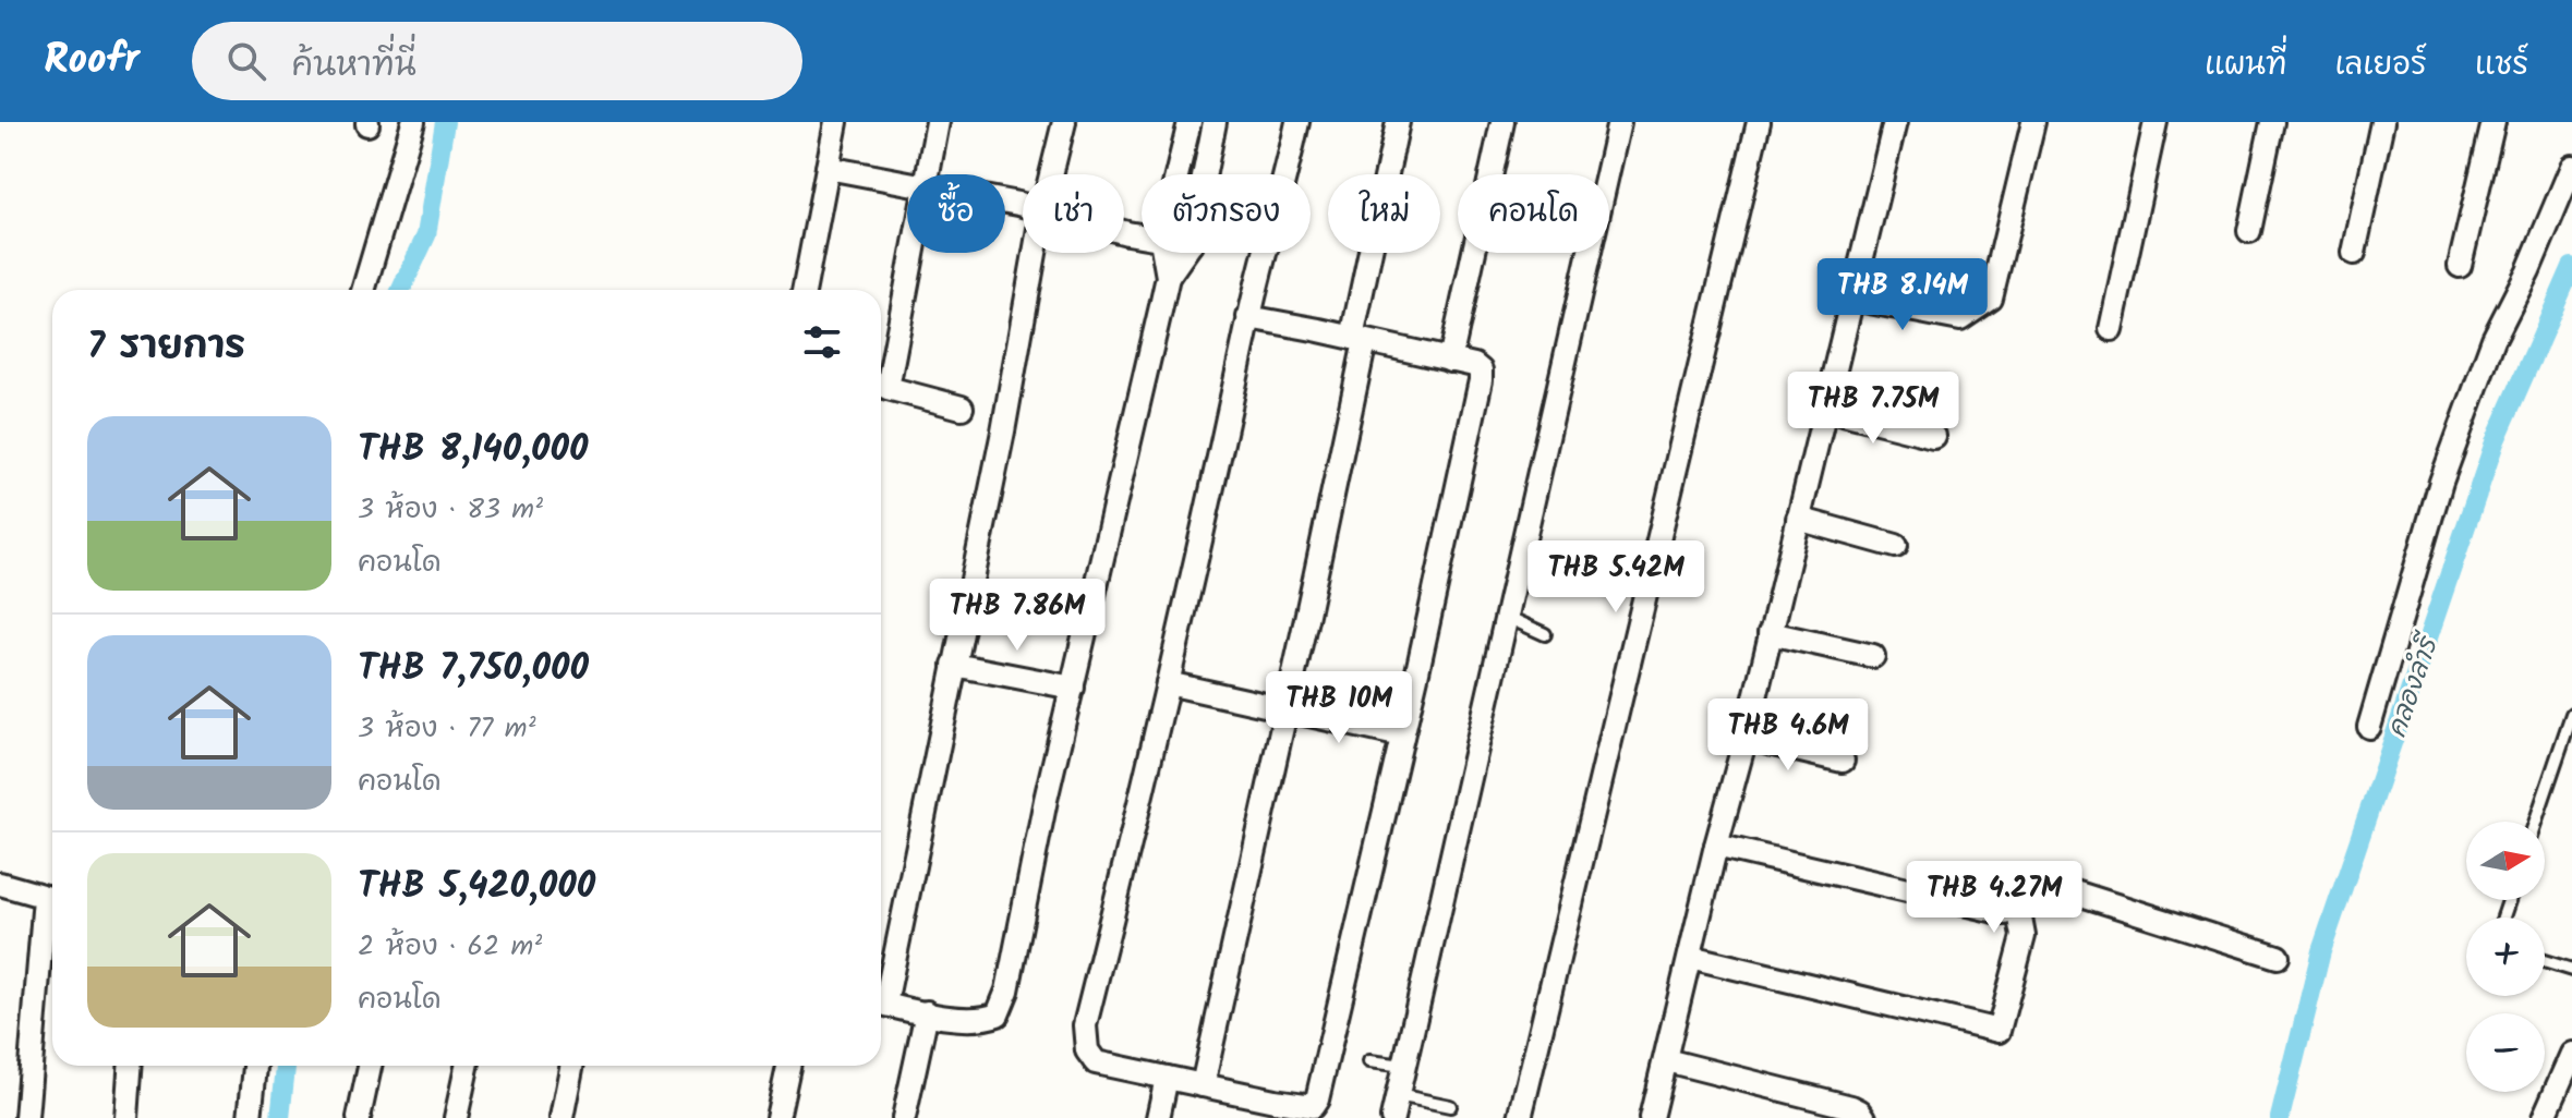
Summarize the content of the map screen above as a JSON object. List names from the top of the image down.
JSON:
{
  "water": ["คลองลำรี"],
  "north": "right",
  "page": {
    "header": "Roofr",
    "search": "ค้นหาที่นี่",
    "nav": ["แผนที่", "เลเยอร์", "แชร์"],
    "chip": [
      "ซื้อ",
      "เช่า",
      "ตัวกรอง",
      "ใหม่",
      "คอนโด"
    ],
    "price": [
      "THB 8.14M",
      "THB 7.75M",
      "THB 5.42M",
      "THB 7.86M",
      "THB 10M",
      "THB 4.6M",
      "THB 4.27M"
    ],
    "heading": "7 รายการ",
    "list": [
      {
        "name": "THB 8,140,000",
        "note": "3 ห้อง · 83 m² · คอนโด"
      },
      {
        "name": "THB 7,750,000",
        "note": "3 ห้อง · 77 m² · คอนโด"
      },
      {
        "name": "THB 5,420,000",
        "note": "2 ห้อง · 62 m² · คอนโด"
      }
    ],
    "map_buttons": ["+", "−"]
  }
}
